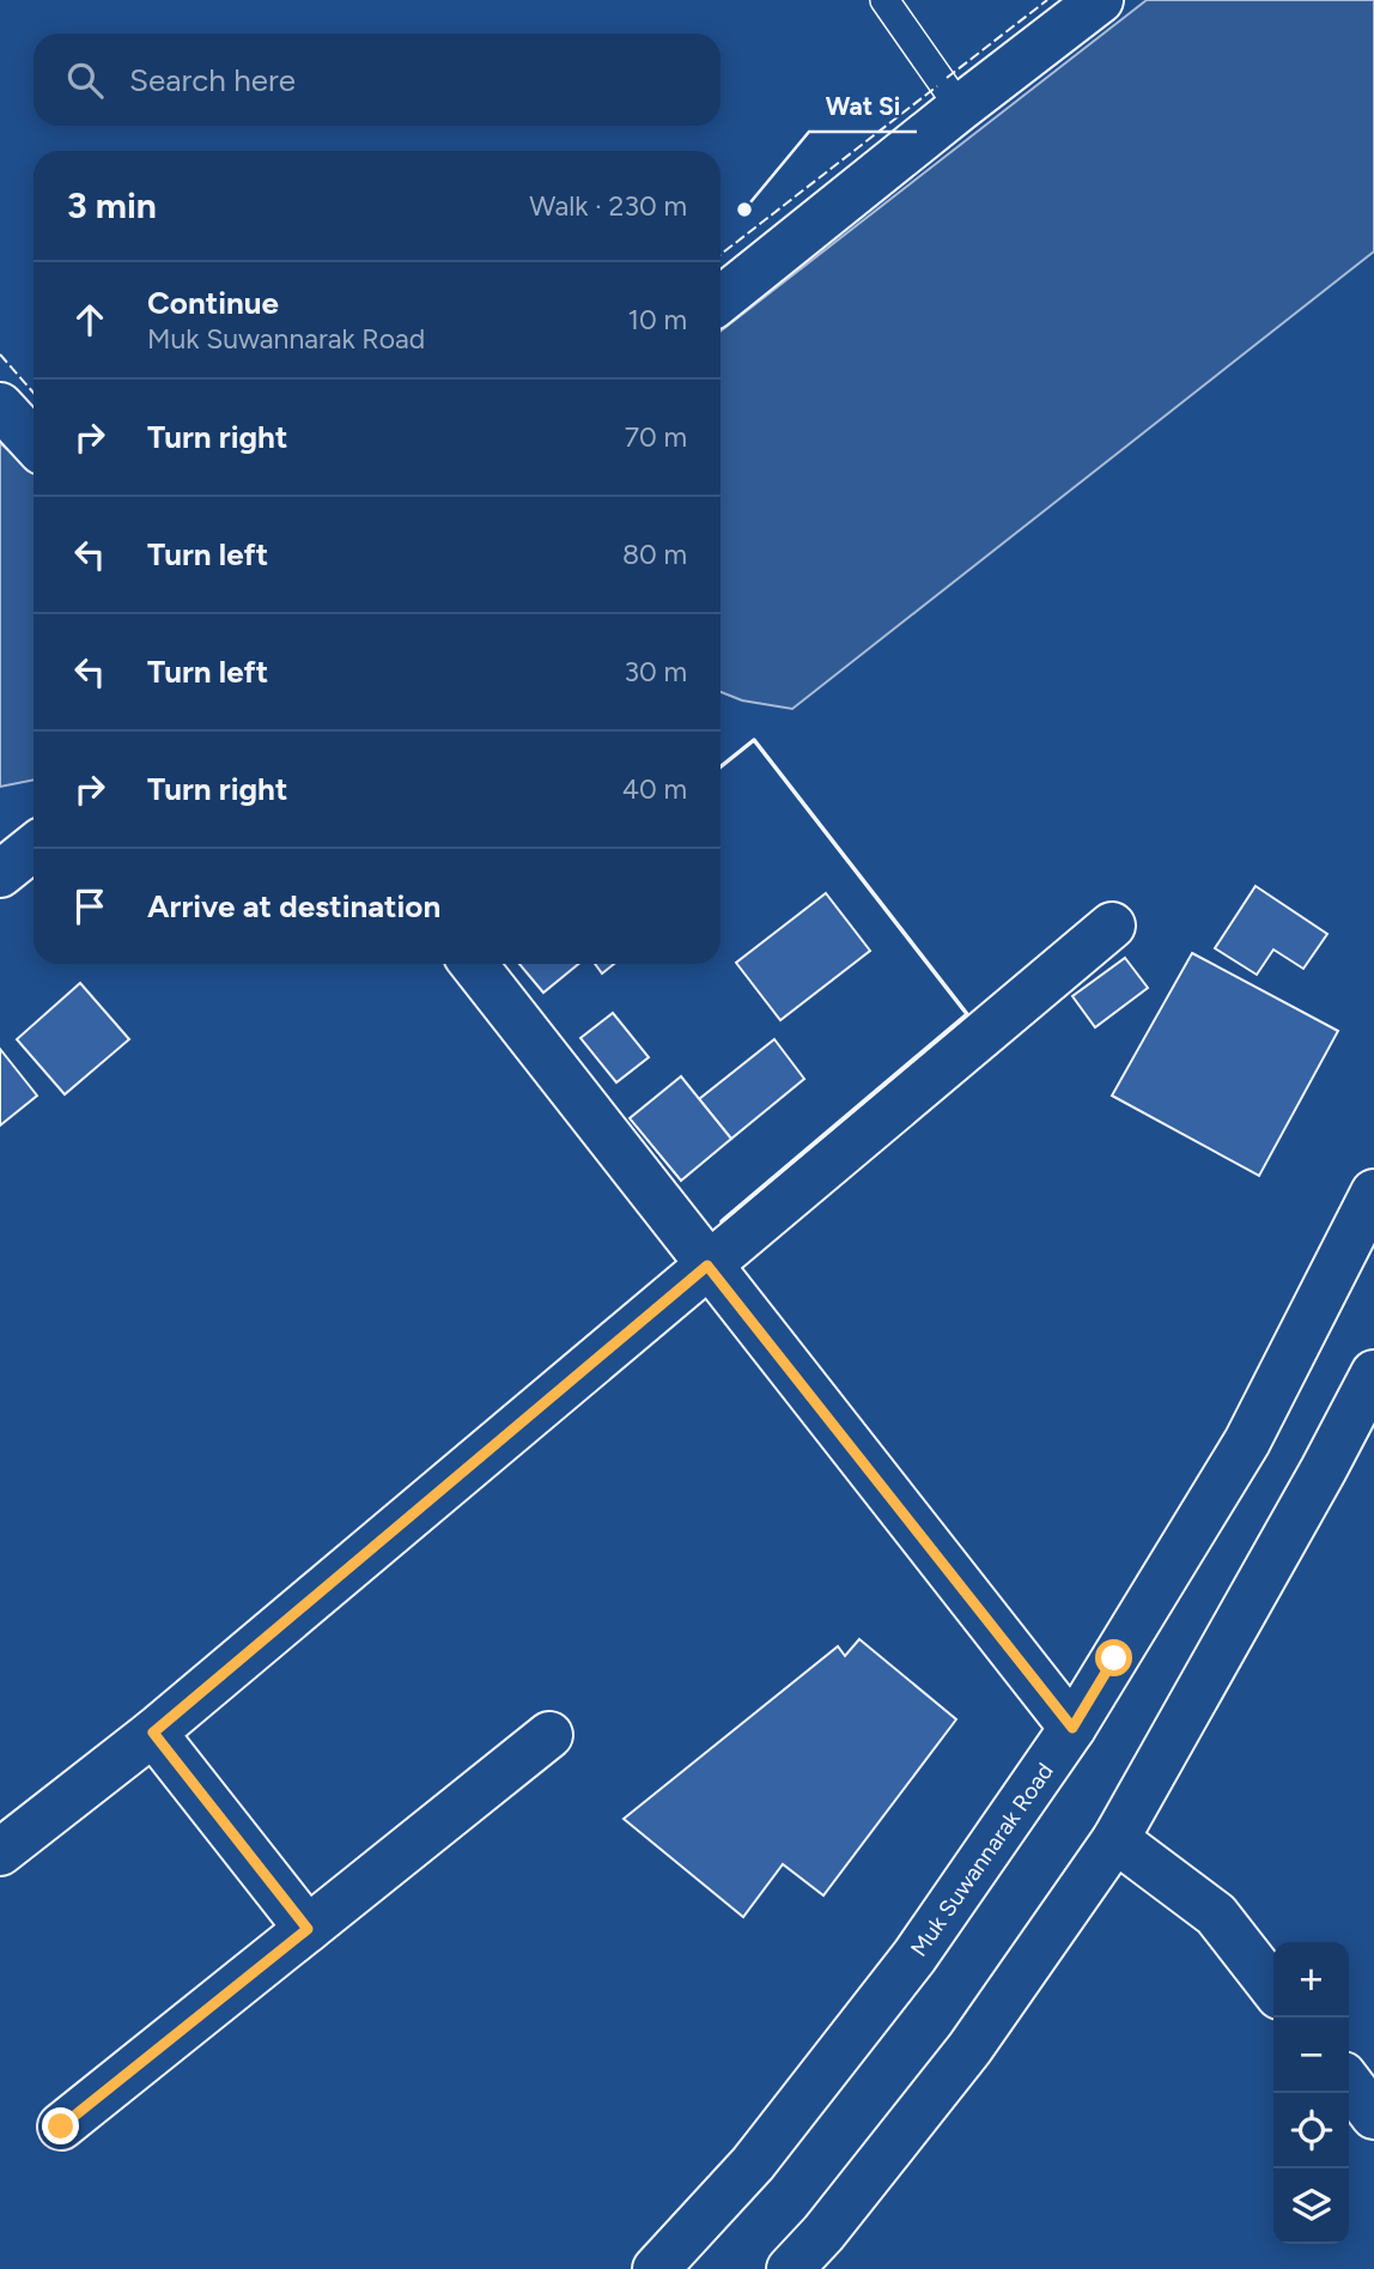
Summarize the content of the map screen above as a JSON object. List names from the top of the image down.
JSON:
{
  "streets": {
    "street": ["Muk Suwannarak Road"]
  },
  "places": ["Wat Si"],
  "page": {
    "search": "Search here",
    "heading": ["3 min", "Walk · 230 m"],
    "list": [
      ["Continue", "Muk Suwannarak Road", "10 m"],
      ["Turn right", "70 m"],
      ["Turn left", "80 m"],
      ["Turn left", "30 m"],
      ["Turn right", "40 m"],
      "Arrive at destination"
    ],
    "map_buttons": ["+", "−"]
  }
}
